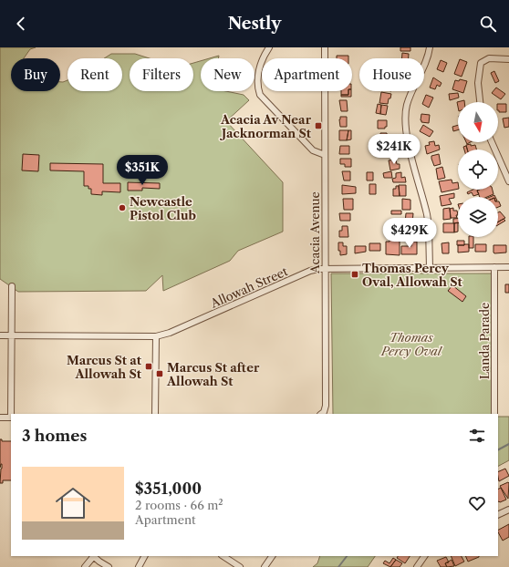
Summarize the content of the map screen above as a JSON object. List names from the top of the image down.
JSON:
{
  "streets": {
    "street": ["Acacia Avenue", "Allowah Street", "Landa Parade"]
  },
  "crossings": [
    ["Acacia Avenue", "Allowah Street"],
    ["Allowah Street", "Landa Parade"]
  ],
  "parks": ["Thomas Percy Oval"],
  "places": {
    "transit": [
      "Acacia Av Near Jacknorman St",
      "Thomas Percy Oval, Allowah St",
      "Marcus St at Allowah St",
      "Marcus St after Allowah St"
    ],
    "other": ["Newcastle Pistol Club"]
  },
  "north": "bottom",
  "page": {
    "header": "Nestly",
    "chip": [
      "Buy",
      "Rent",
      "Filters",
      "New",
      "Apartment",
      "House"
    ],
    "price": ["$241K", "$351K", "$429K"],
    "heading": "3 homes",
    "list": [
      {
        "name": "$351,000",
        "note": "2 rooms · 66 m² · Apartment"
      }
    ]
  }
}
